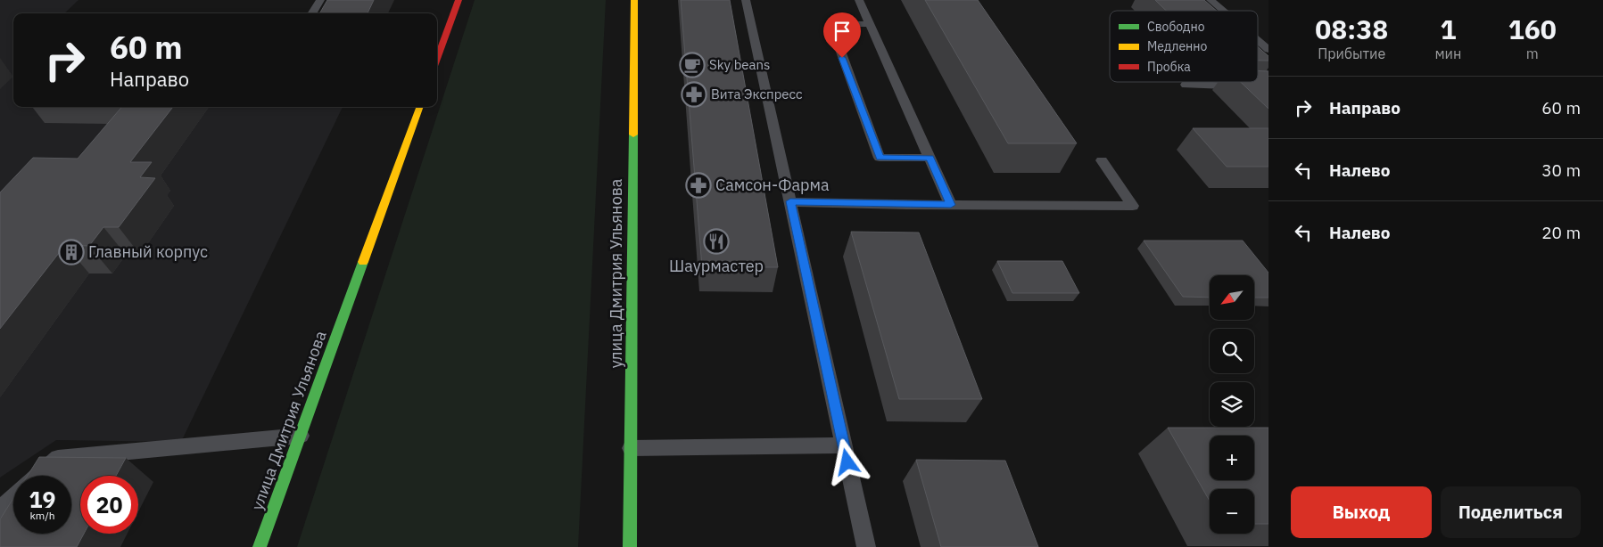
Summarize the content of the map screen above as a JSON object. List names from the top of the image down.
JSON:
{
  "streets": {
    "main road": ["улица Дмитрия Ульянова"]
  },
  "places": {
    "cafe": ["Sky beans"],
    "pharmacy": ["Вита Экспресс", "Самсон-Фарма"],
    "restaurant": ["Шаурмастер"],
    "building": ["Главный корпус"]
  },
  "legend": ["Свободно", "Медленно", "Пробка"],
  "north": "bottom left",
  "page": {
    "eta": [
      "08:38",
      "Прибытие",
      "1",
      "мин",
      "160",
      "m"
    ],
    "turn": ["60 m", "Направо"],
    "list": [
      {
        "name": "Направо",
        "value": "60 m"
      },
      {
        "name": "Налево",
        "value": "30 m"
      },
      {
        "name": "Налево",
        "value": "20 m"
      }
    ],
    "map_buttons": ["+", "−"],
    "speed": "19 km/h",
    "limit": "20",
    "buttons": ["Выход", "Поделиться"]
  }
}
